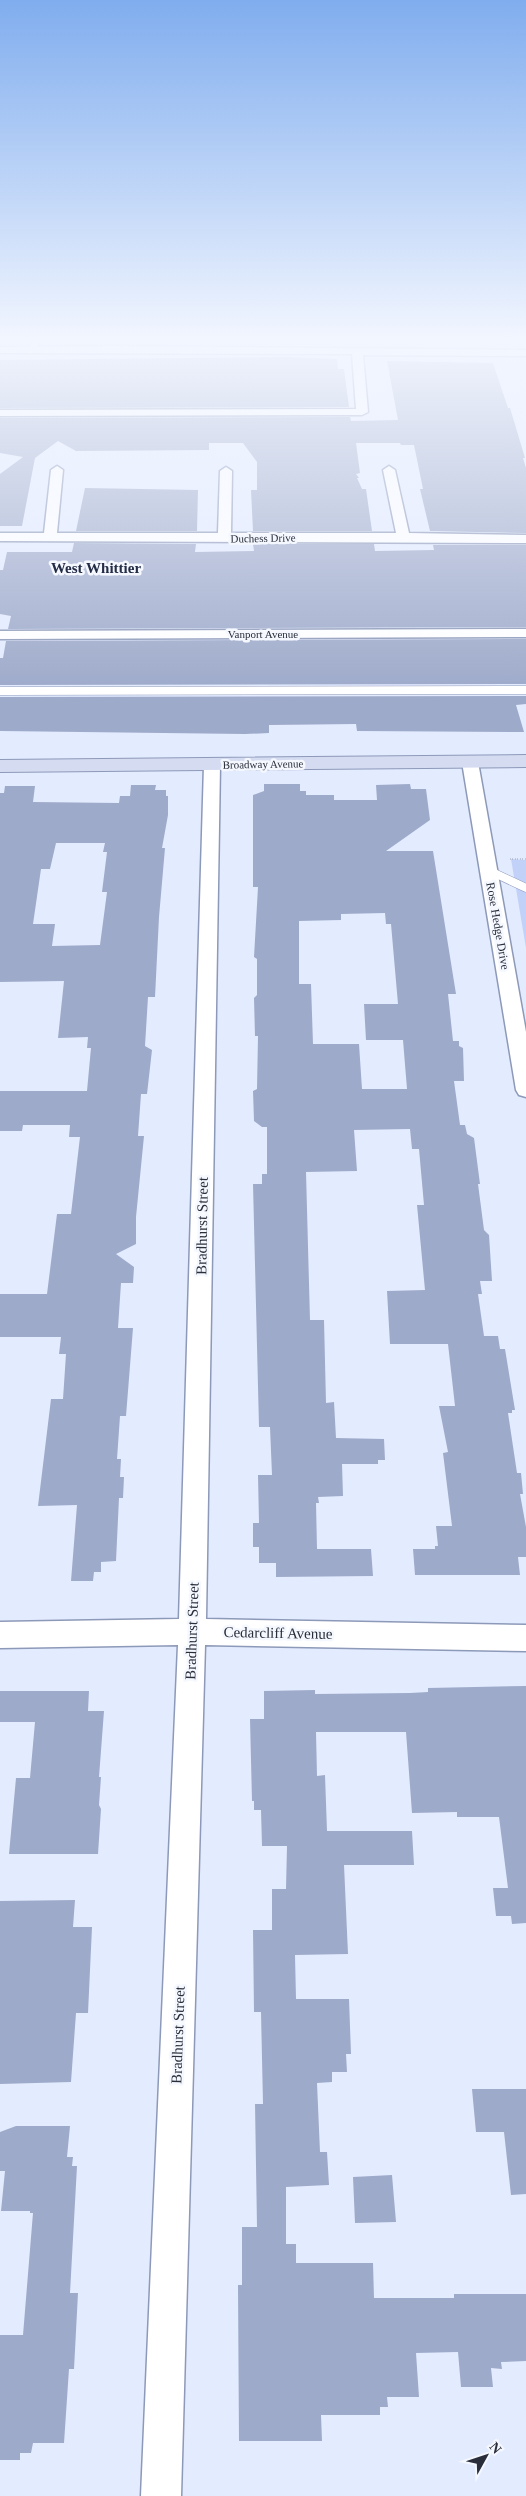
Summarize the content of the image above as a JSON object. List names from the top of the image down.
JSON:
{
  "streets": {
    "street": [
      "Duchess Drive",
      "Vanport Avenue",
      "Broadway Avenue",
      "Rose Hedge Drive",
      "Bradhurst Street",
      "Cedarcliff Avenue"
    ]
  },
  "crossings": [
    ["Broadway Avenue", "Rose Hedge Drive"],
    ["Broadway Avenue", "Bradhurst Street"],
    ["Bradhurst Street", "Cedarcliff Avenue"]
  ],
  "districts": ["West Whittier"],
  "north": "top right"
}
